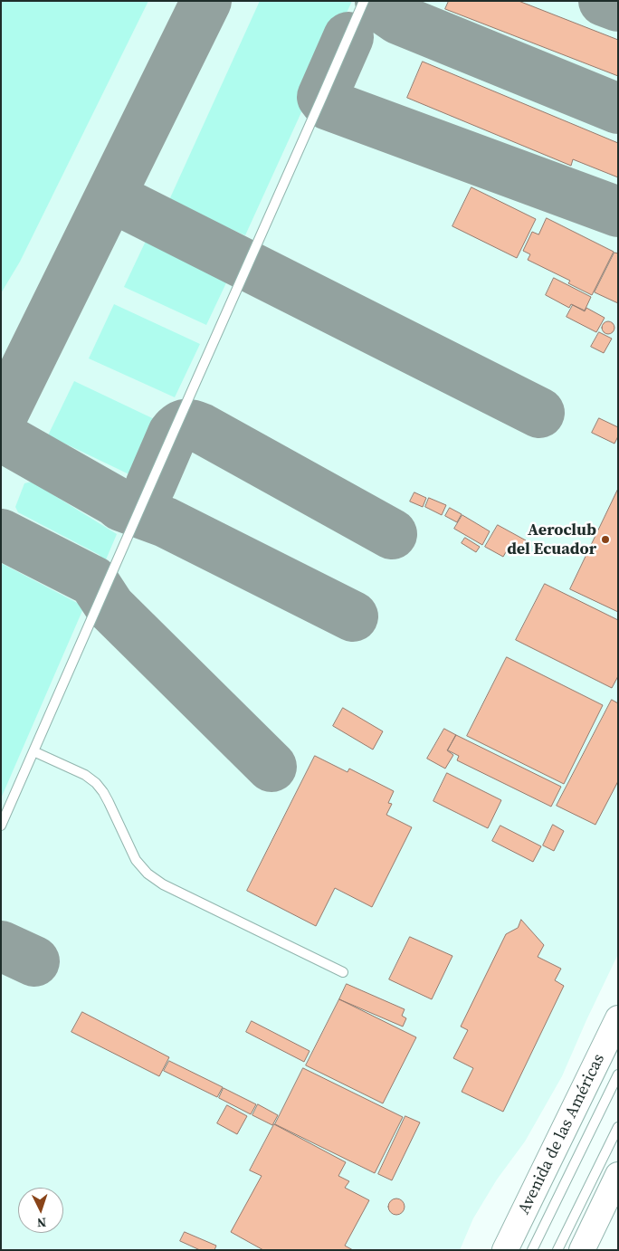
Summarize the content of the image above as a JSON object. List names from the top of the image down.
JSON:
{
  "streets": {
    "main road": ["Avenida de las Américas"]
  },
  "places": ["Aeroclub del Ecuador"],
  "north": "bottom"
}
